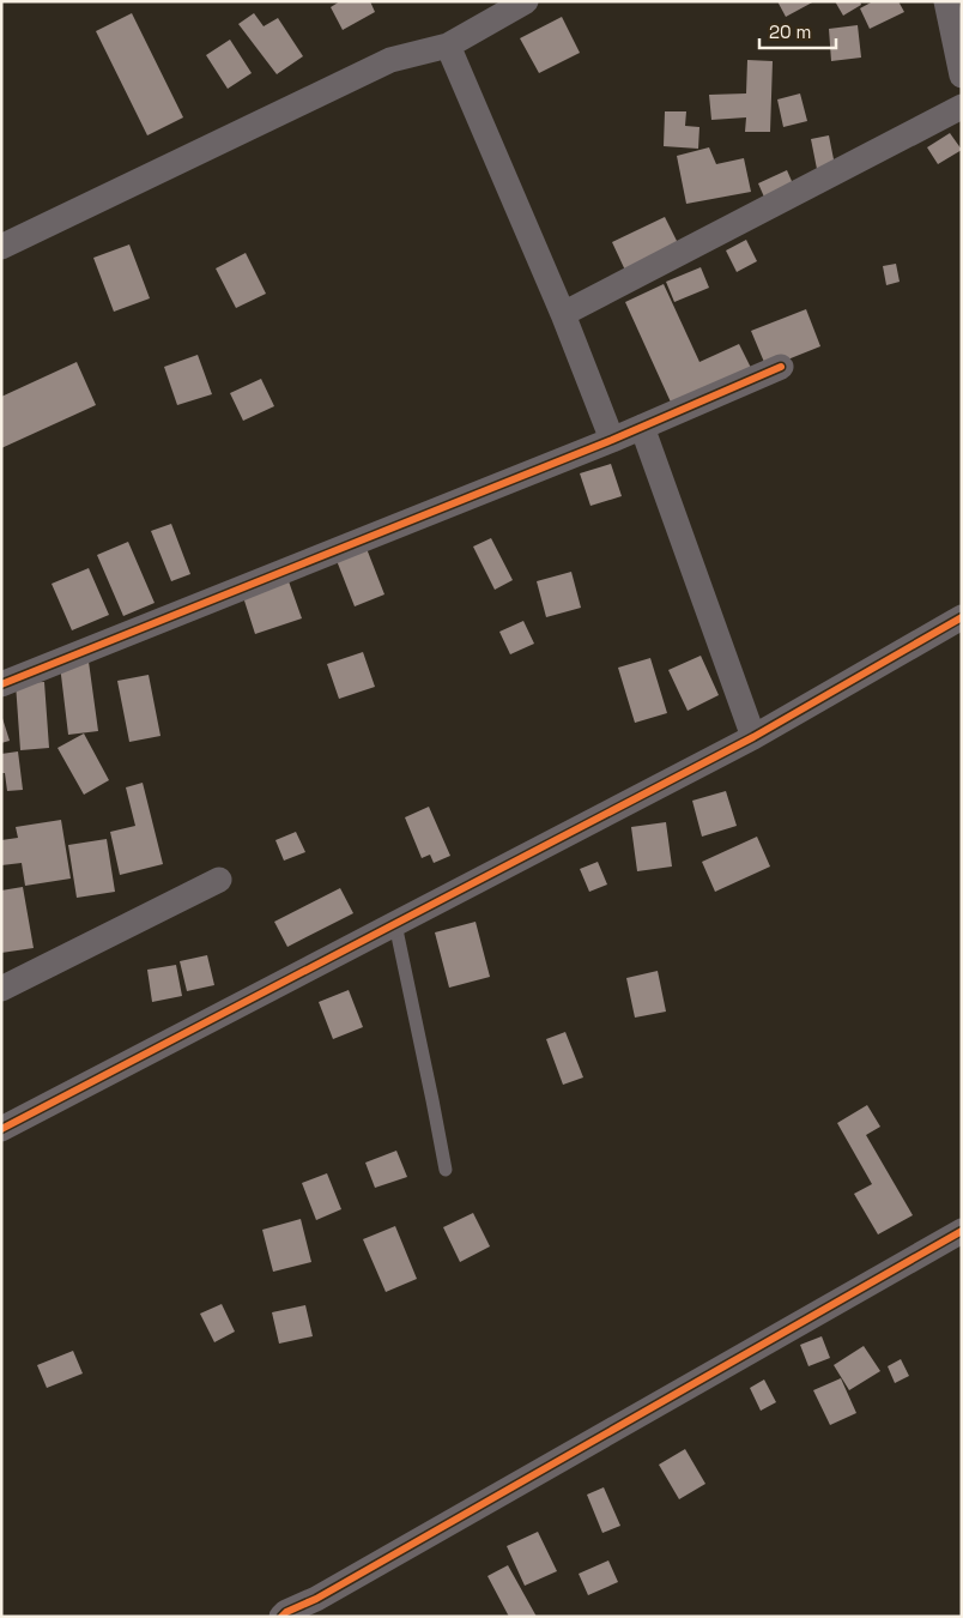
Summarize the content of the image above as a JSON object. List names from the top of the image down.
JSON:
{
  "scale_bar": "20 m"
}
